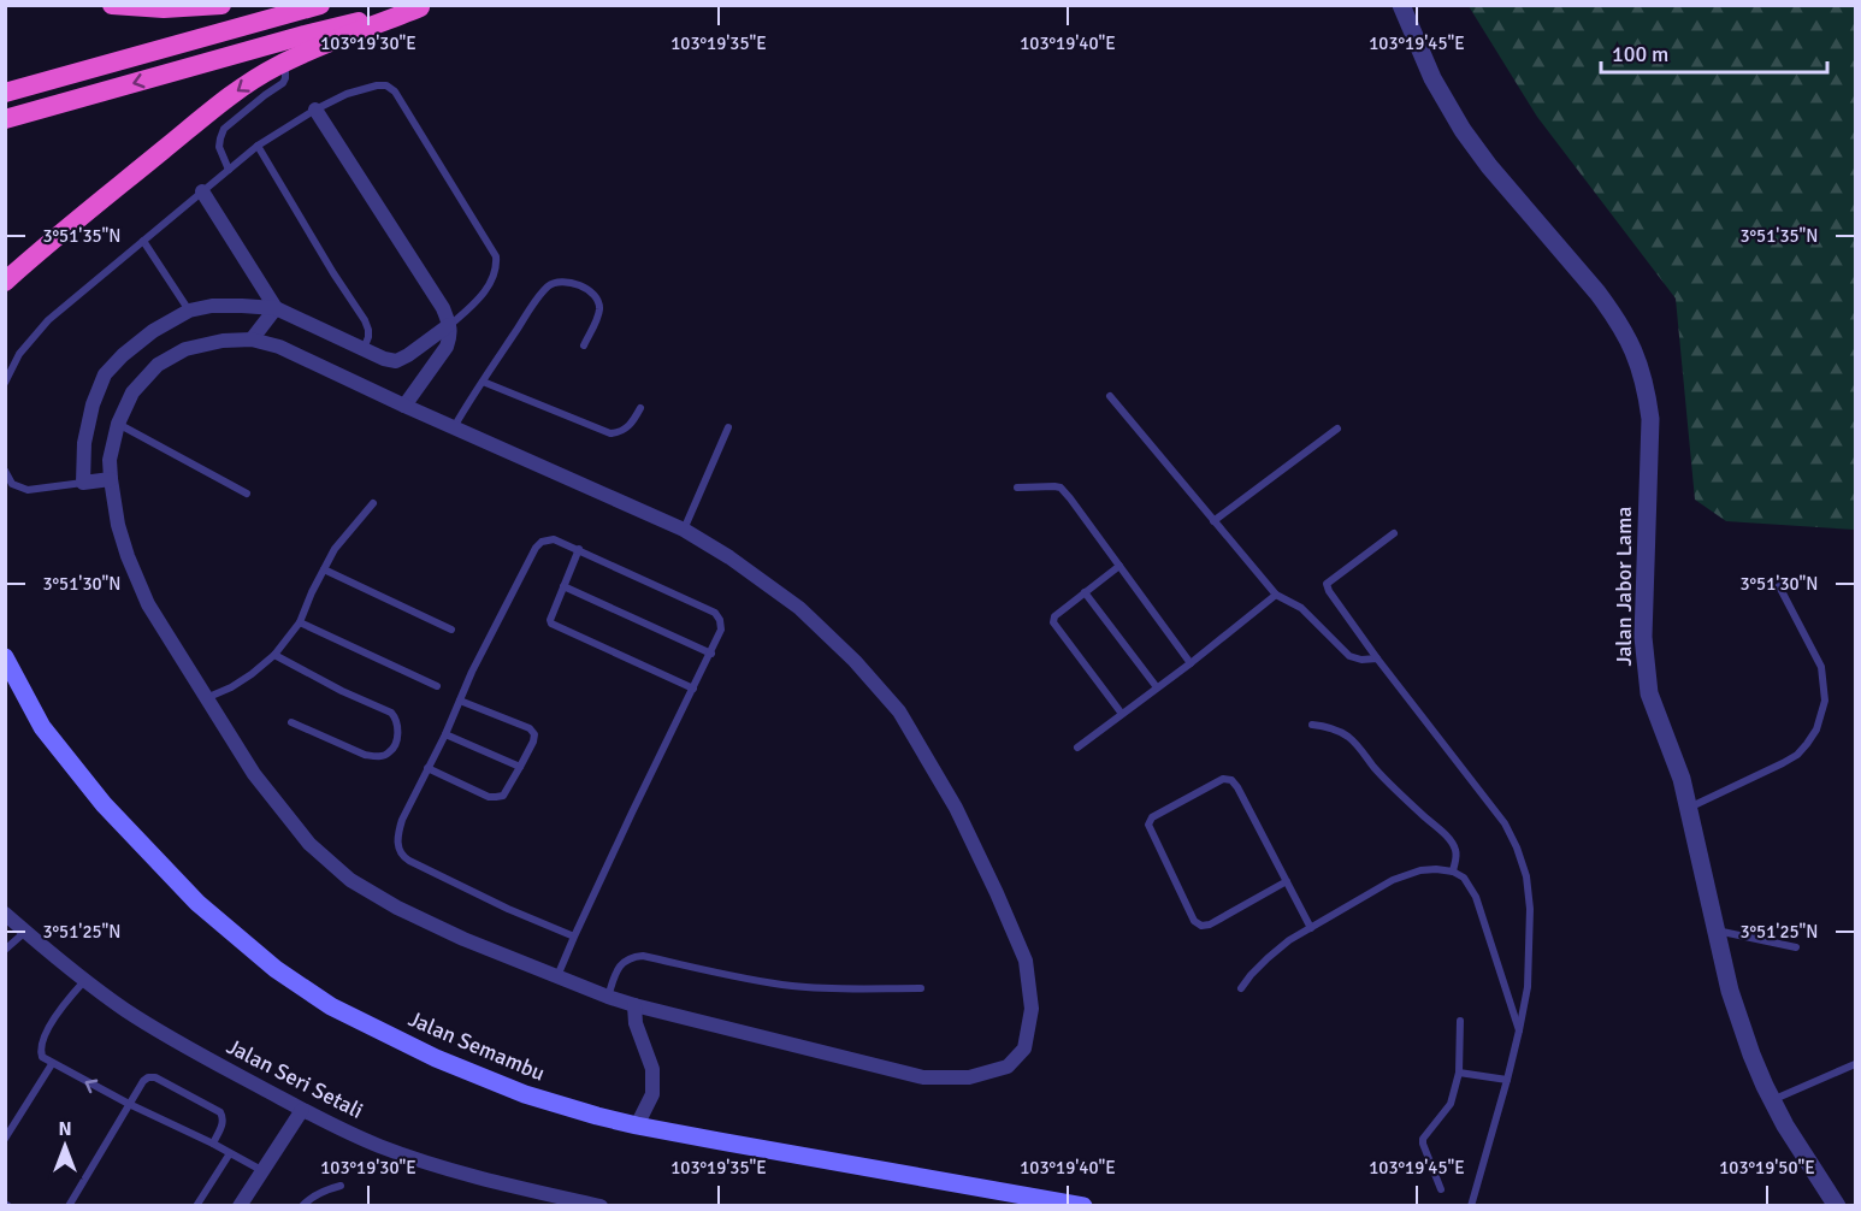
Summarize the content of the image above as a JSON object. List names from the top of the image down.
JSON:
{
  "streets": {
    "main road": ["Jalan Semambu"],
    "street": ["Jalan Jabor Lama", "Jalan Seri Setali"]
  },
  "scale_bar": "100 m",
  "north": "top",
  "coordinates": [
    "103°19'30\"E",
    "103°19'35\"E",
    "103°19'40\"E",
    "103°19'45\"E",
    "3°51'35\"N",
    "3°51'30\"N",
    "3°51'25\"N",
    "103°19'50\"E"
  ]
}
